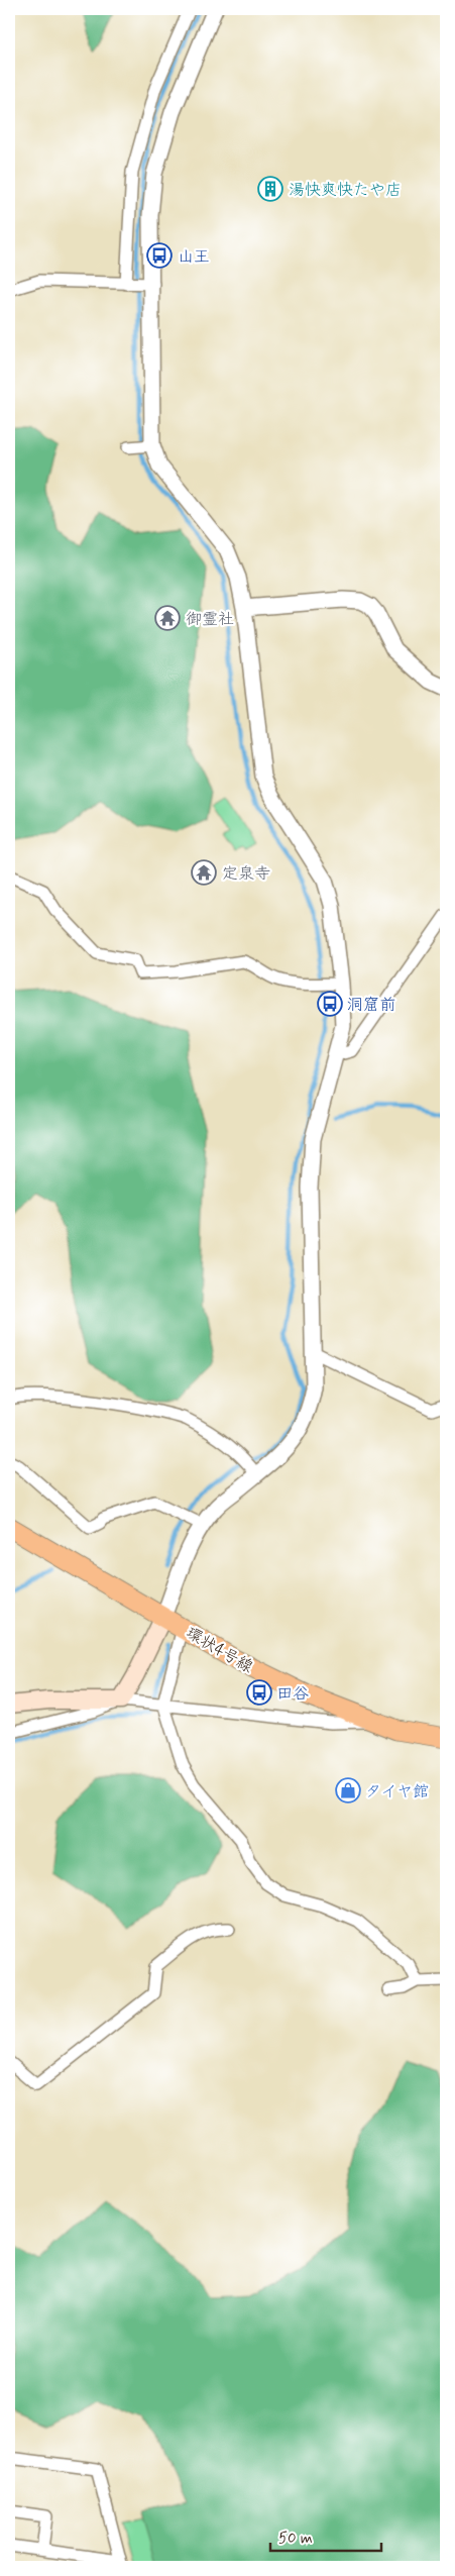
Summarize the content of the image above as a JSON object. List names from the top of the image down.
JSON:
{
  "streets": {
    "main road": ["環状4号線"]
  },
  "places": {
    "building": ["湯快爽快たや店"],
    "bus stop": ["山王", "洞窟前", "田谷"],
    "temple": ["御霊社", "定泉寺"],
    "shop": ["タイヤ館"]
  },
  "scale_bar": "50 m"
}
